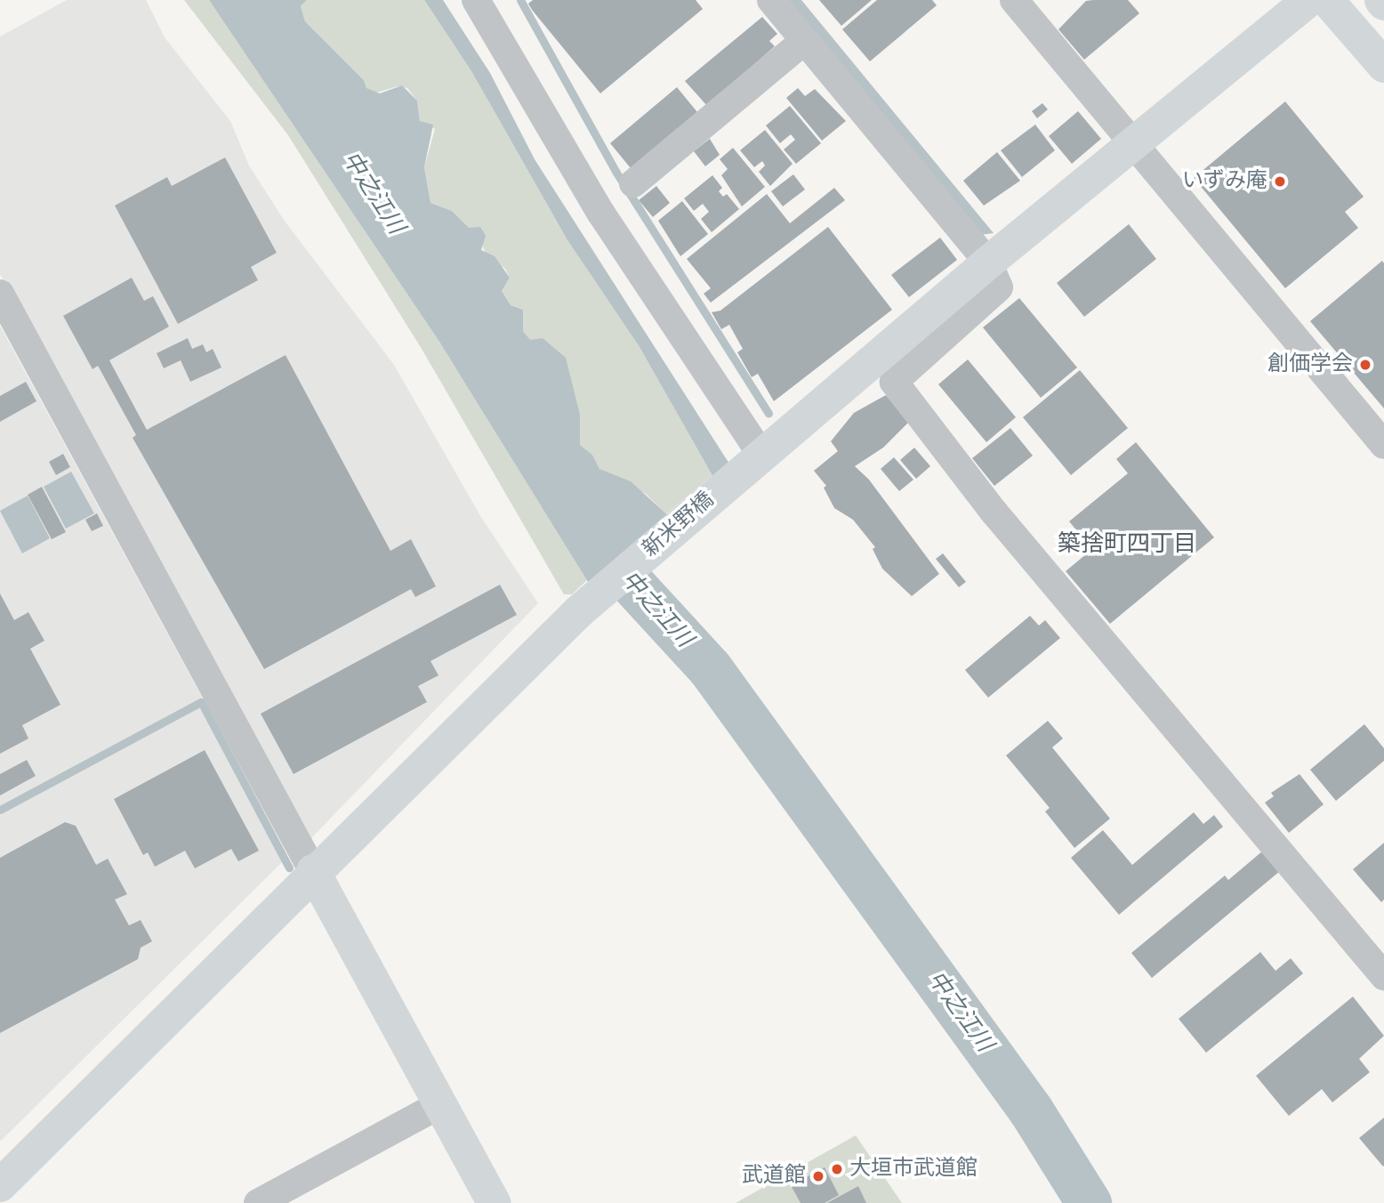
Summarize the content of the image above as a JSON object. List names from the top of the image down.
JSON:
{
  "streets": {
    "main road": ["新米野橋"]
  },
  "districts": ["築捨町四丁目"],
  "water": ["中之江川"],
  "places": [
    "いずみ庵",
    "創価学会",
    "大垣市武道館",
    "武道館"
  ]
}
